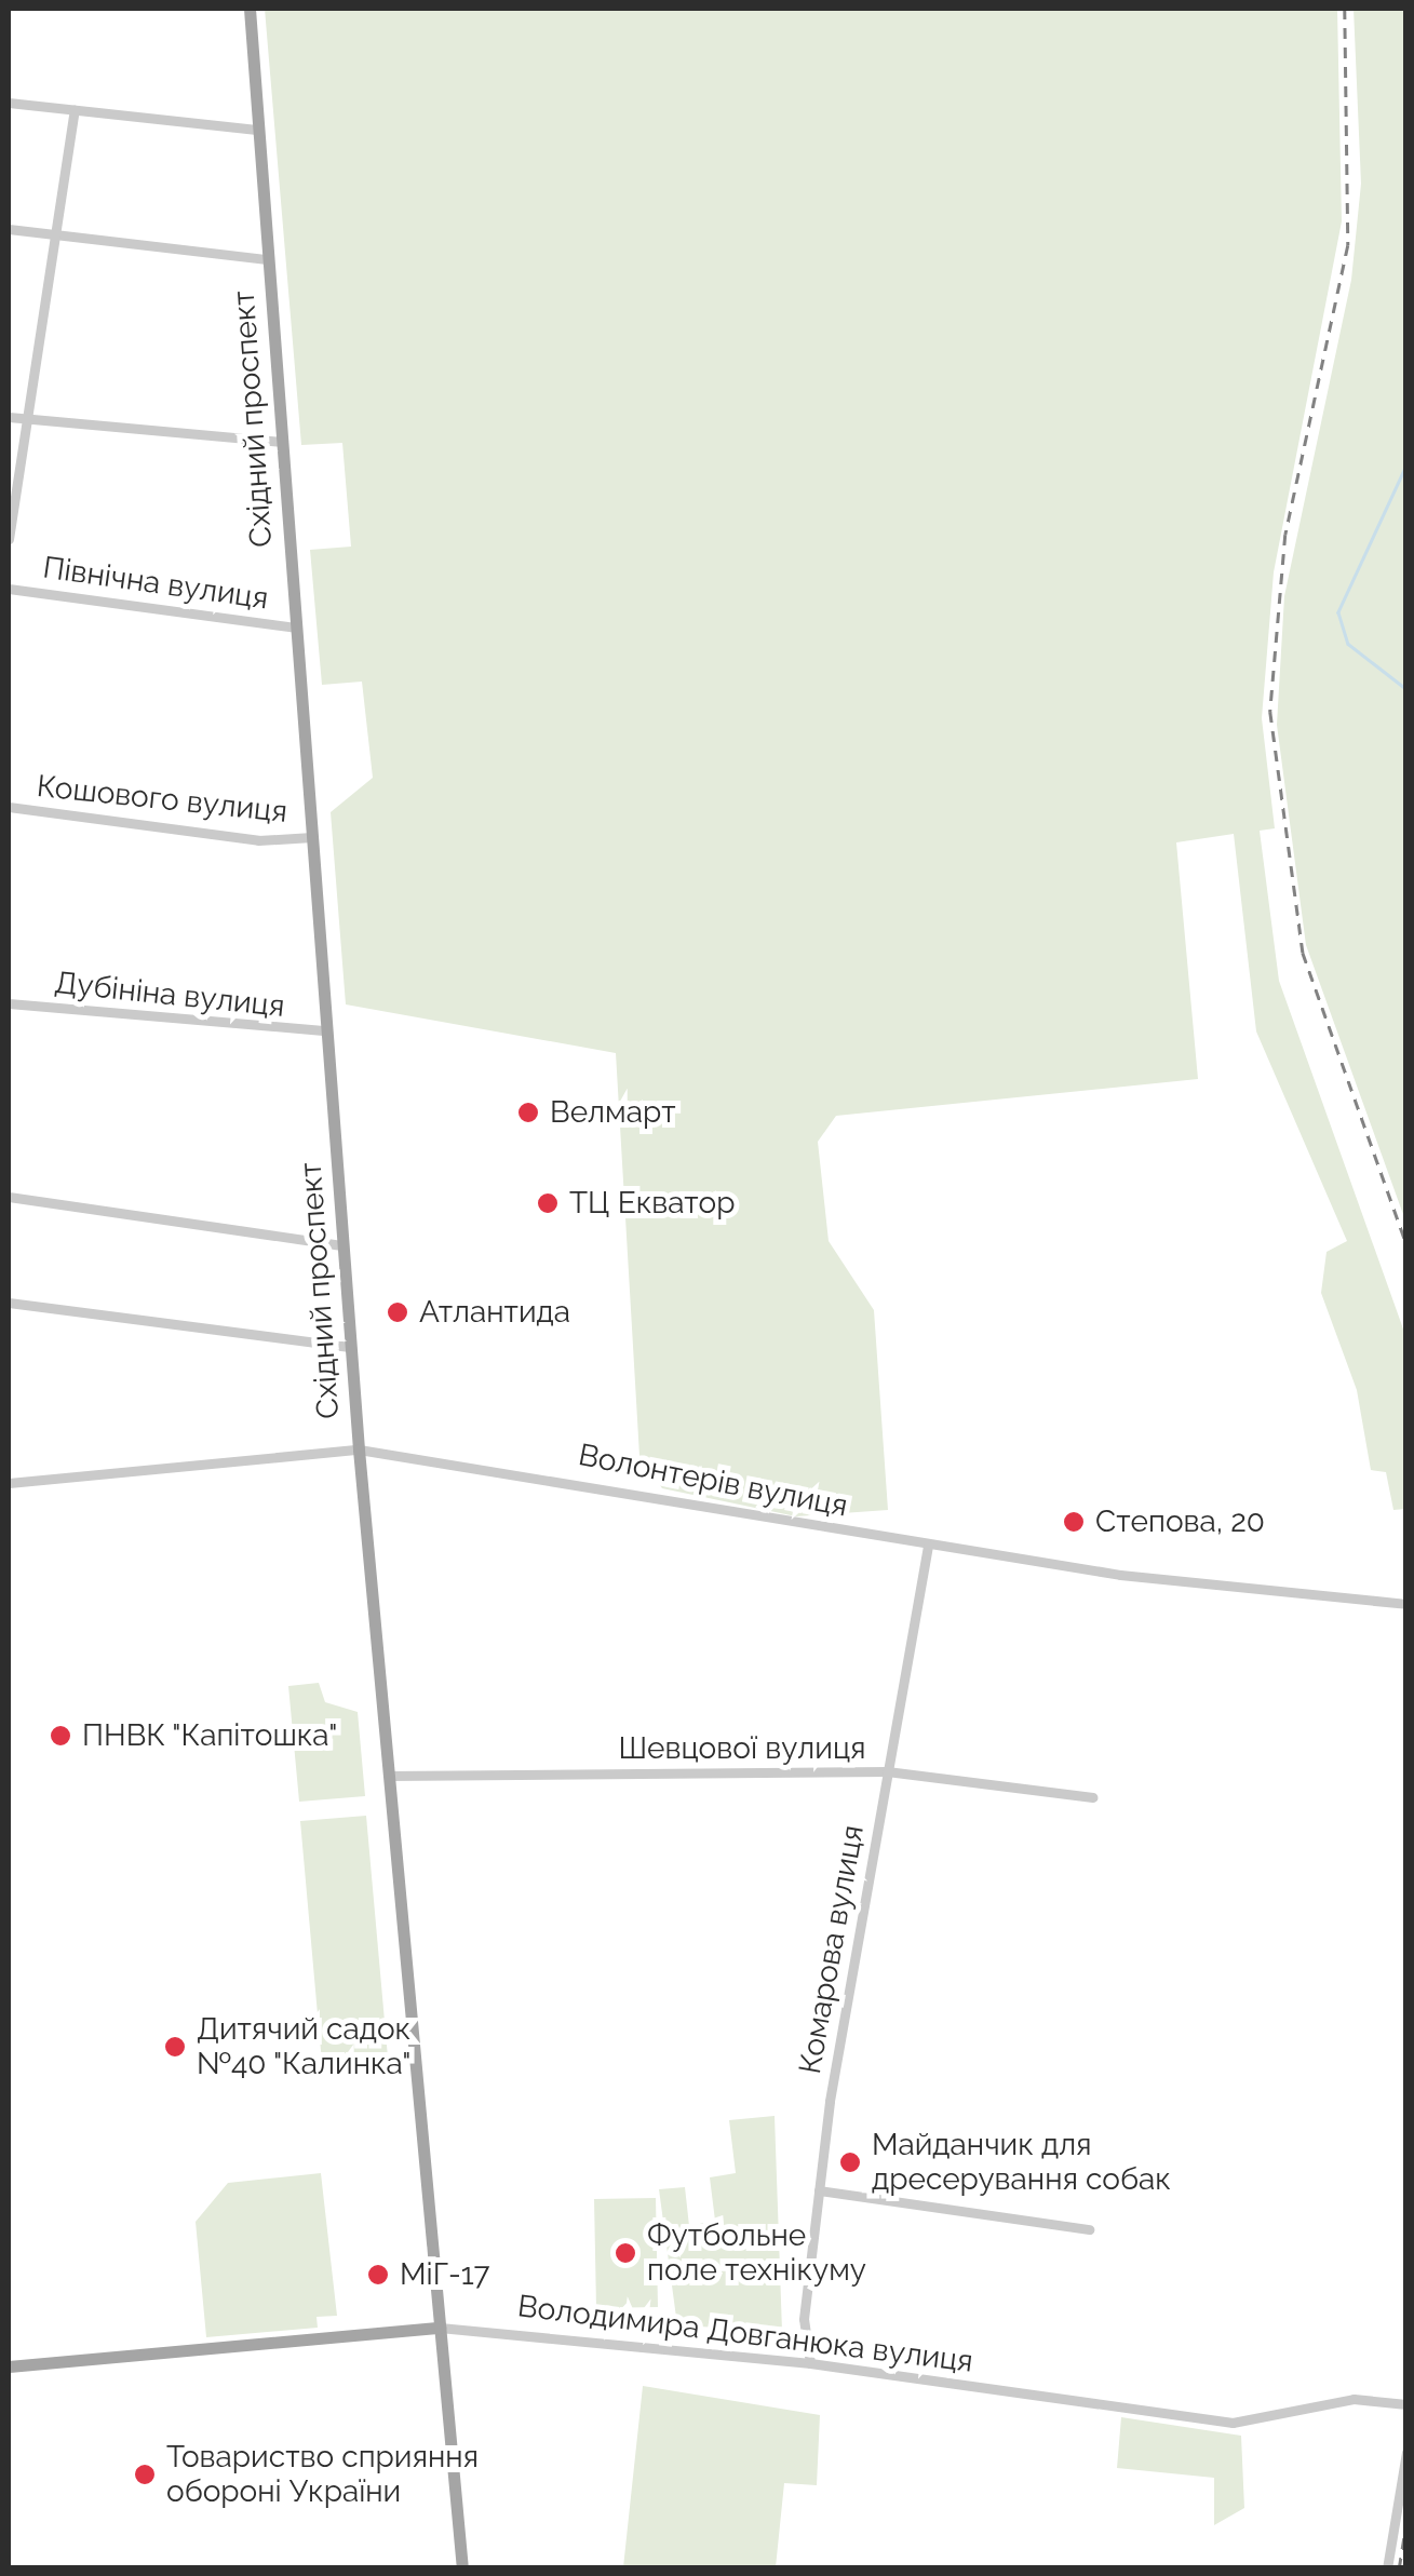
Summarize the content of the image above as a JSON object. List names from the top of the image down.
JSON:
{
  "streets": {
    "main road": ["Східний проспект", "Володимира Довганюка вулиця"],
    "street": [
      "Північна вулиця",
      "Кошового вулиця",
      "Дубініна вулиця",
      "Волонтерів вулиця",
      "Шевцової вулиця",
      "Комарова вулиця"
    ]
  },
  "crossings": [
    ["Східний проспект", "Північна вулиця"],
    ["Східний проспект", "Кошового вулиця"],
    ["Східний проспект", "Дубініна вулиця"],
    ["Східний проспект", "Волонтерів вулиця"],
    ["Східний проспект", "Шевцової вулиця"],
    ["Східний проспект", "Володимира Довганюка вулиця"],
    ["Волонтерів вулиця", "Комарова вулиця"],
    ["Шевцової вулиця", "Комарова вулиця"],
    ["Комарова вулиця", "Володимира Довганюка вулиця"]
  ],
  "places": [
    "Велмарт",
    "ТЦ Екватор",
    "Атлантида",
    "Степова, 20",
    "ПНВК \"Капітошка\"",
    "Дитячий садок №40 \"Калинка\"",
    "Майданчик для дресерування собак",
    "Футбольне поле технікуму",
    "МіГ-17",
    "Товариство сприяння обороні України"
  ]
}
